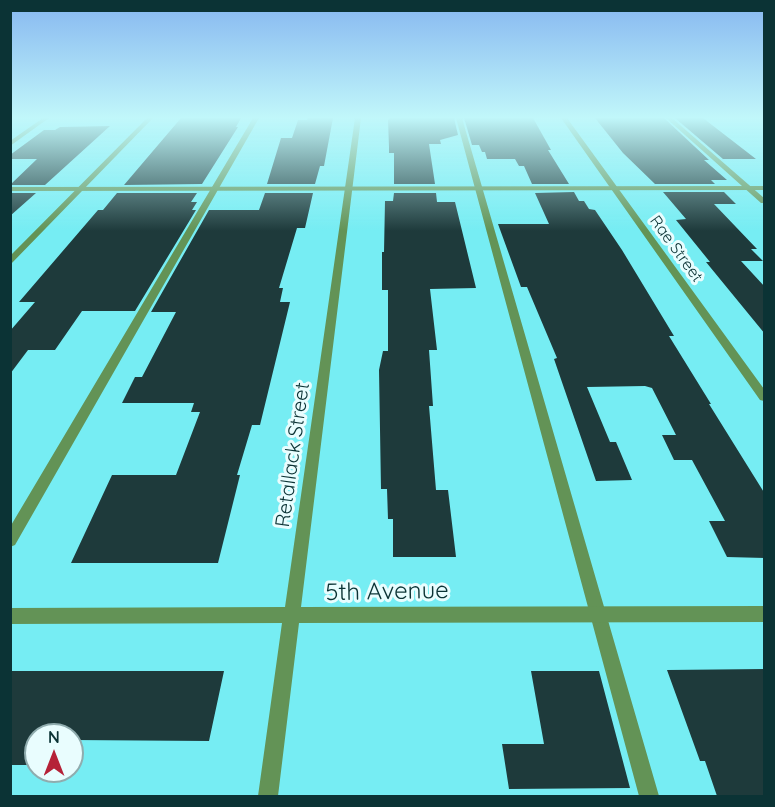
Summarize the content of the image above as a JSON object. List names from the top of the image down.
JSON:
{
  "streets": {
    "street": ["Rae Street", "Retallack Street", "5th Avenue"]
  },
  "crossings": [
    ["Retallack Street", "5th Avenue"]
  ],
  "north": "top"
}
